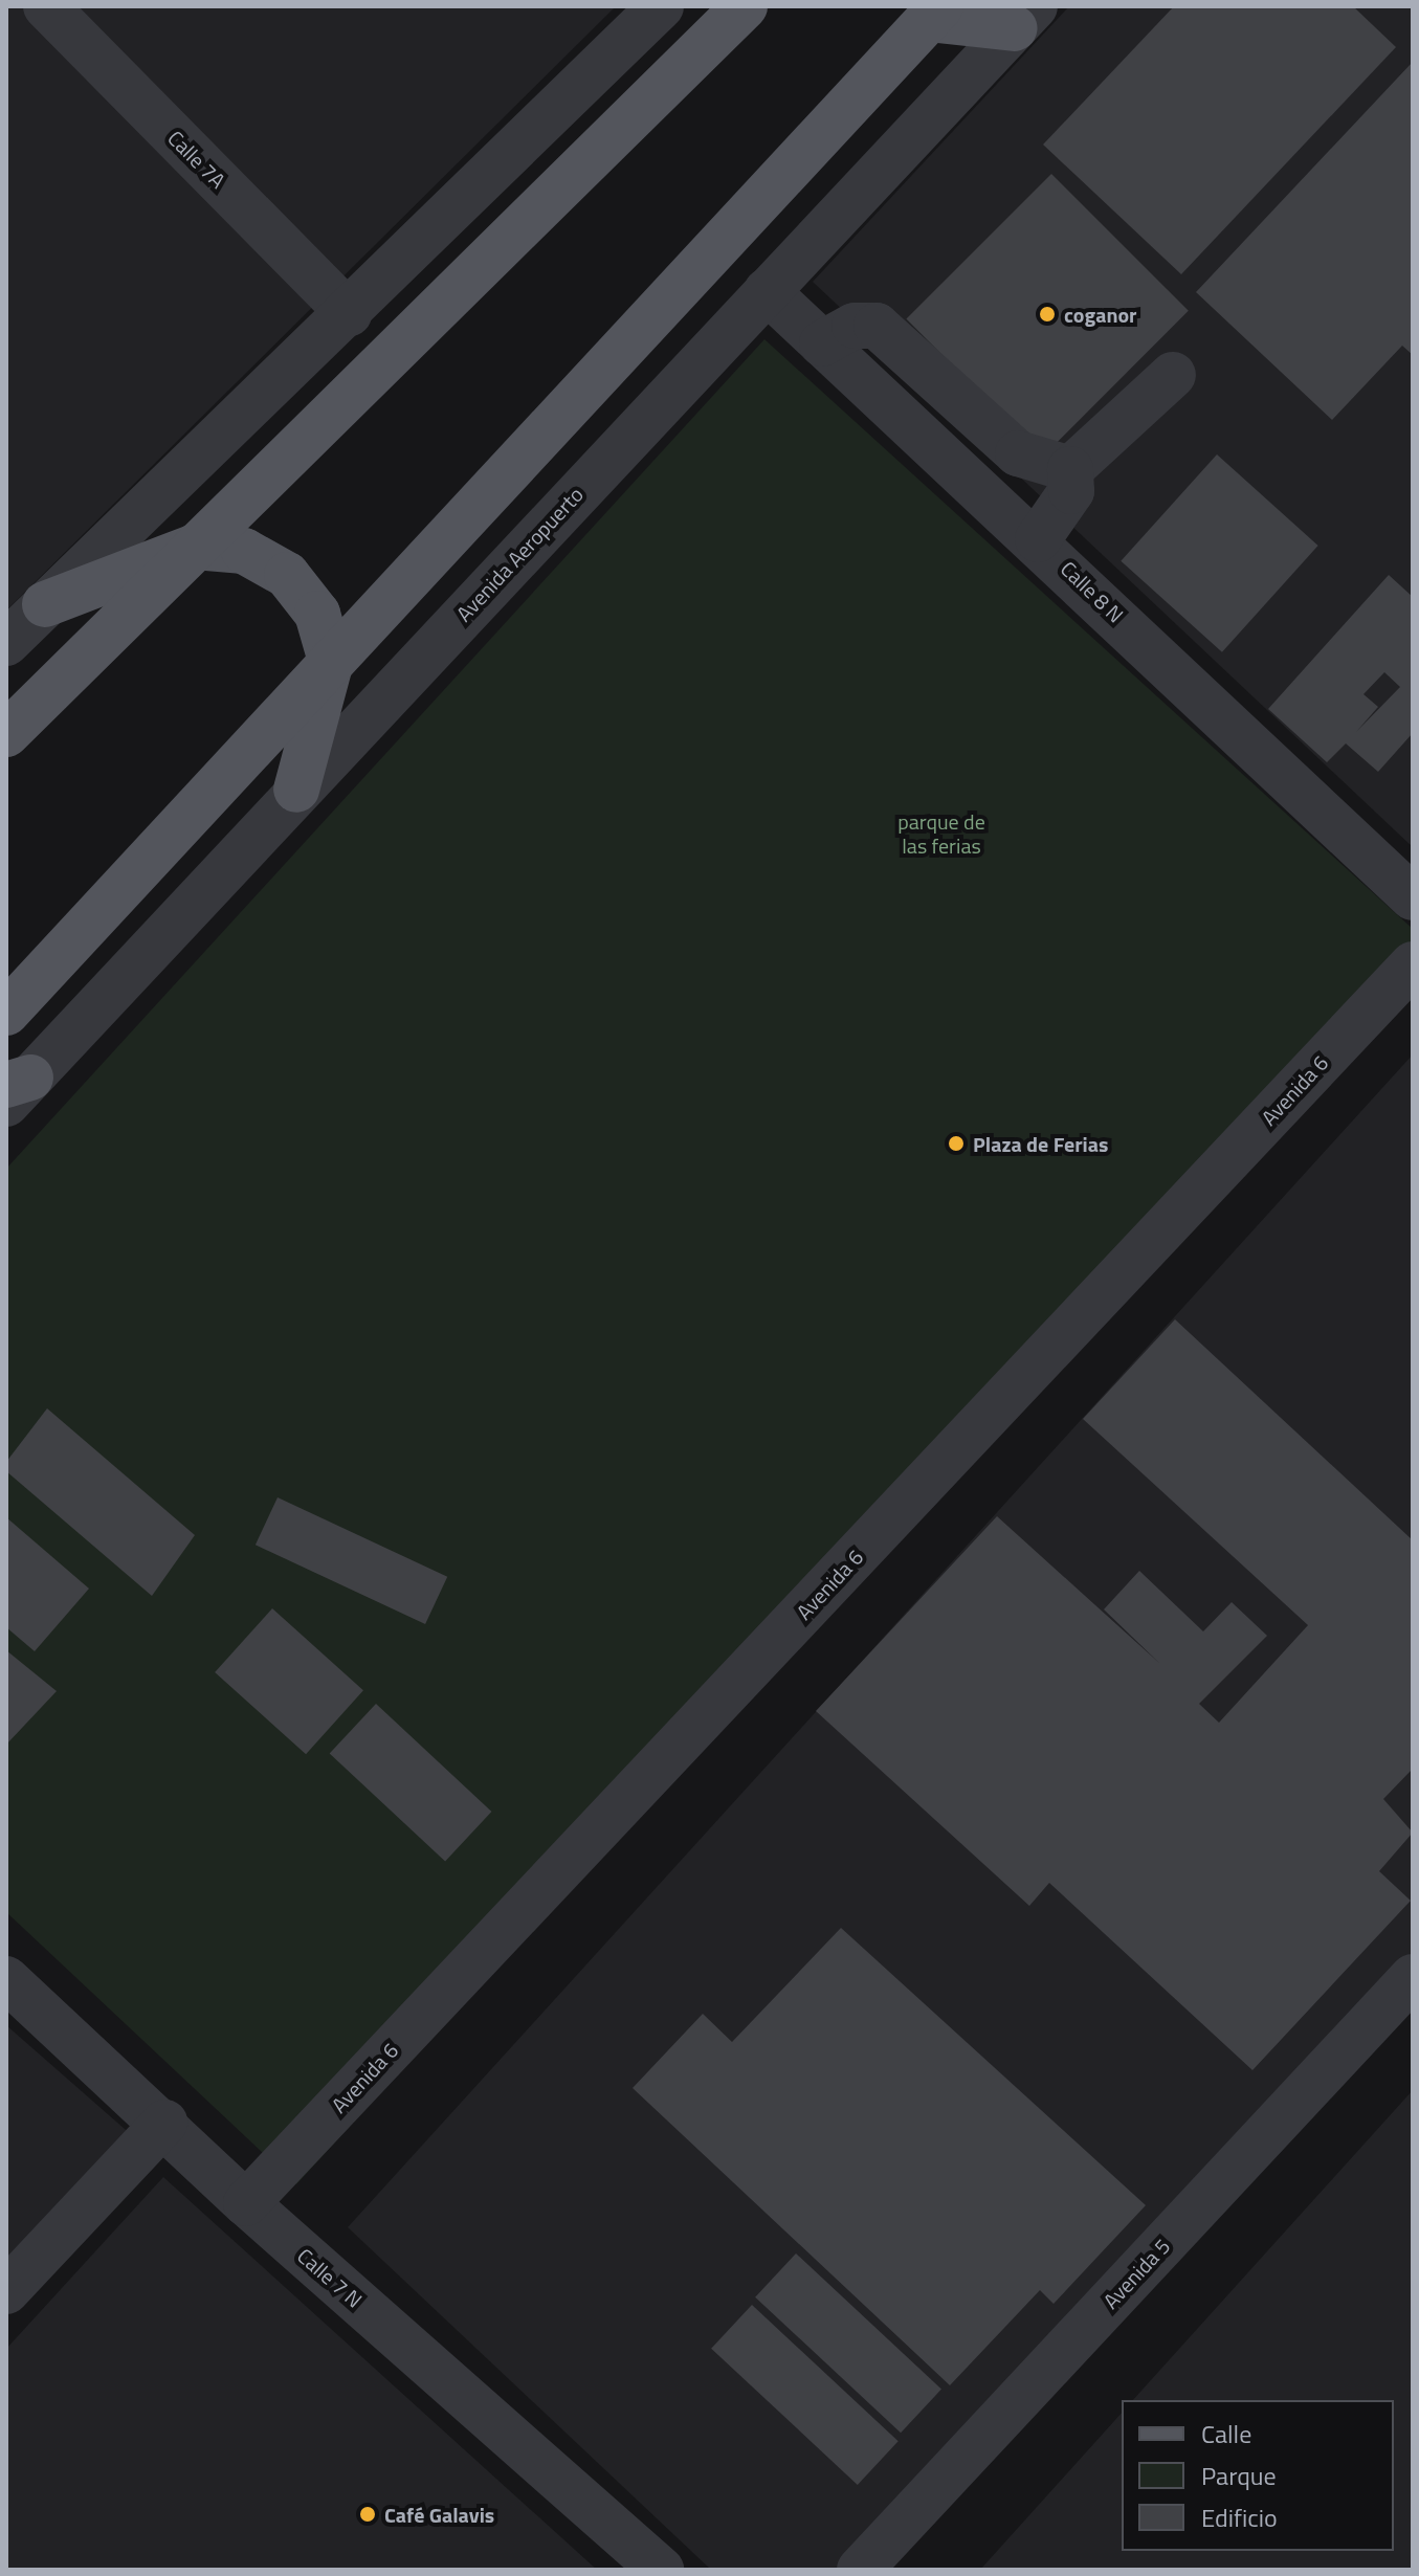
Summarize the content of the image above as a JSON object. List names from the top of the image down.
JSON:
{
  "streets": {
    "street": [
      "Calle 7A",
      "Avenida Aeropuerto",
      "Calle 8 N",
      "Avenida 6",
      "Avenida 5",
      "Calle 7 N"
    ]
  },
  "crossings": [
    ["Avenida Aeropuerto", "Calle 8 N"],
    ["Avenida 6", "Calle 7 N"]
  ],
  "parks": ["parque de las ferias"],
  "places": ["coganor", "Plaza de Ferias", "Café Galavis"],
  "legend": ["Calle", "Parque", "Edificio"]
}
